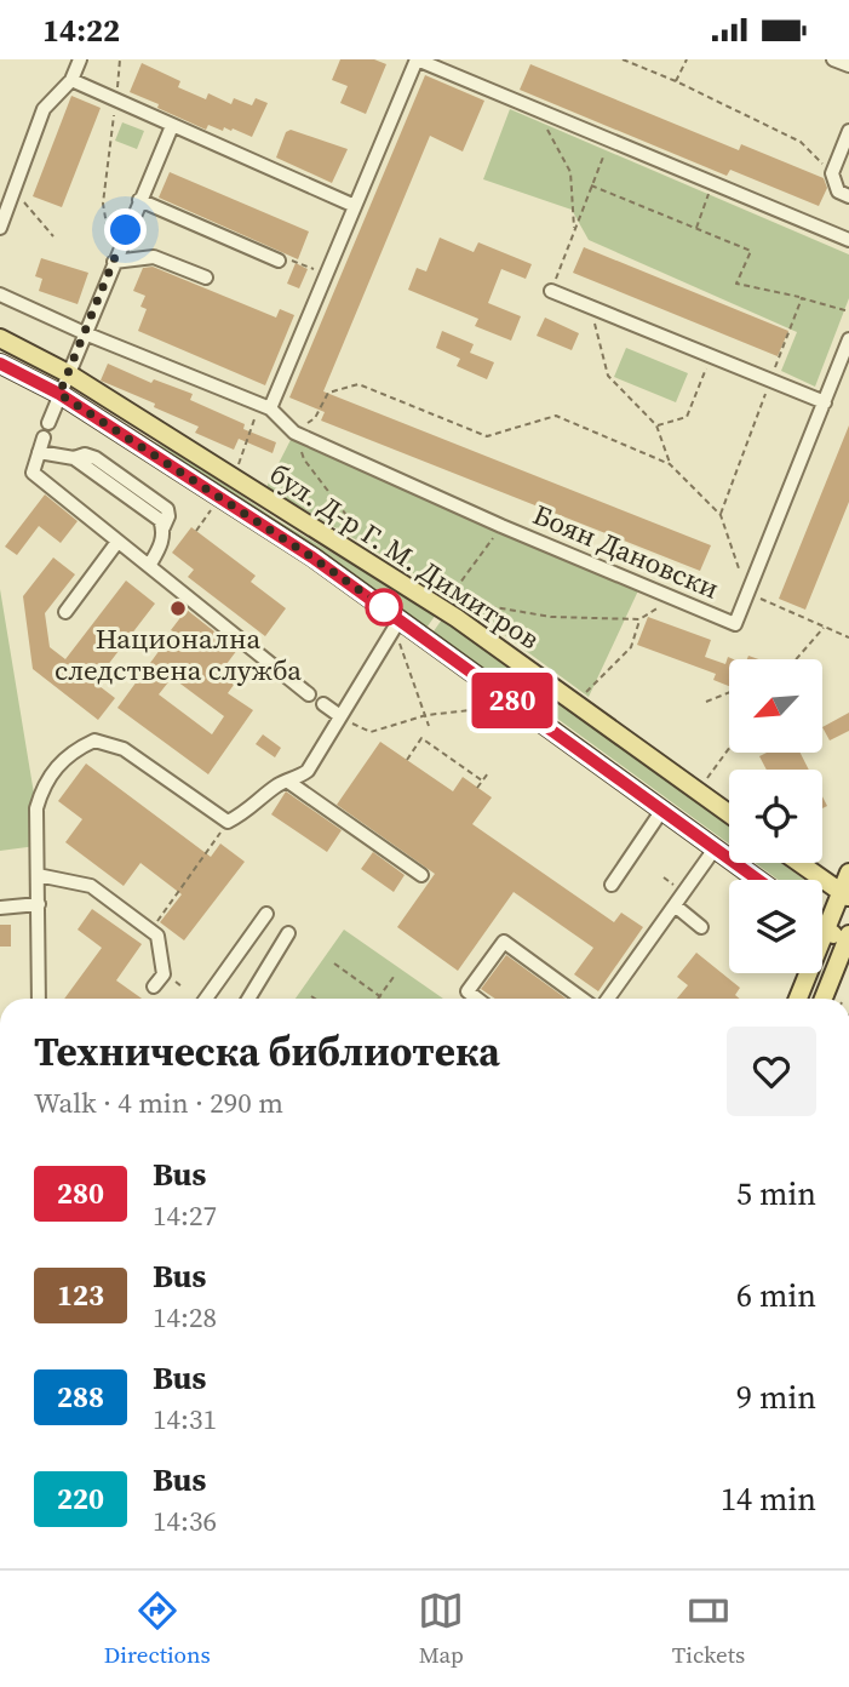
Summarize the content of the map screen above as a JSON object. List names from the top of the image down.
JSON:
{
  "streets": {
    "main road": ["бул. Д-р Г. М. Димитров"],
    "street": ["Боян Дановски"]
  },
  "places": ["Национална следствена служба"],
  "lines": ["bus line 280"],
  "north": "bottom left",
  "page": {
    "status": "14:22",
    "on_map": "280",
    "heading": ["Техническа библиотека", "Walk · 4 min · 290 m"],
    "list": [
      {
        "mark": "280",
        "name": "Bus",
        "note": "14:27",
        "value": "5 min"
      },
      {
        "mark": "123",
        "name": "Bus",
        "note": "14:28",
        "value": "6 min"
      },
      {
        "mark": "288",
        "name": "Bus",
        "note": "14:31",
        "value": "9 min"
      },
      {
        "mark": "220",
        "name": "Bus",
        "note": "14:36",
        "value": "14 min"
      }
    ],
    "tabs": ["Directions", "Map", "Tickets"]
  }
}
